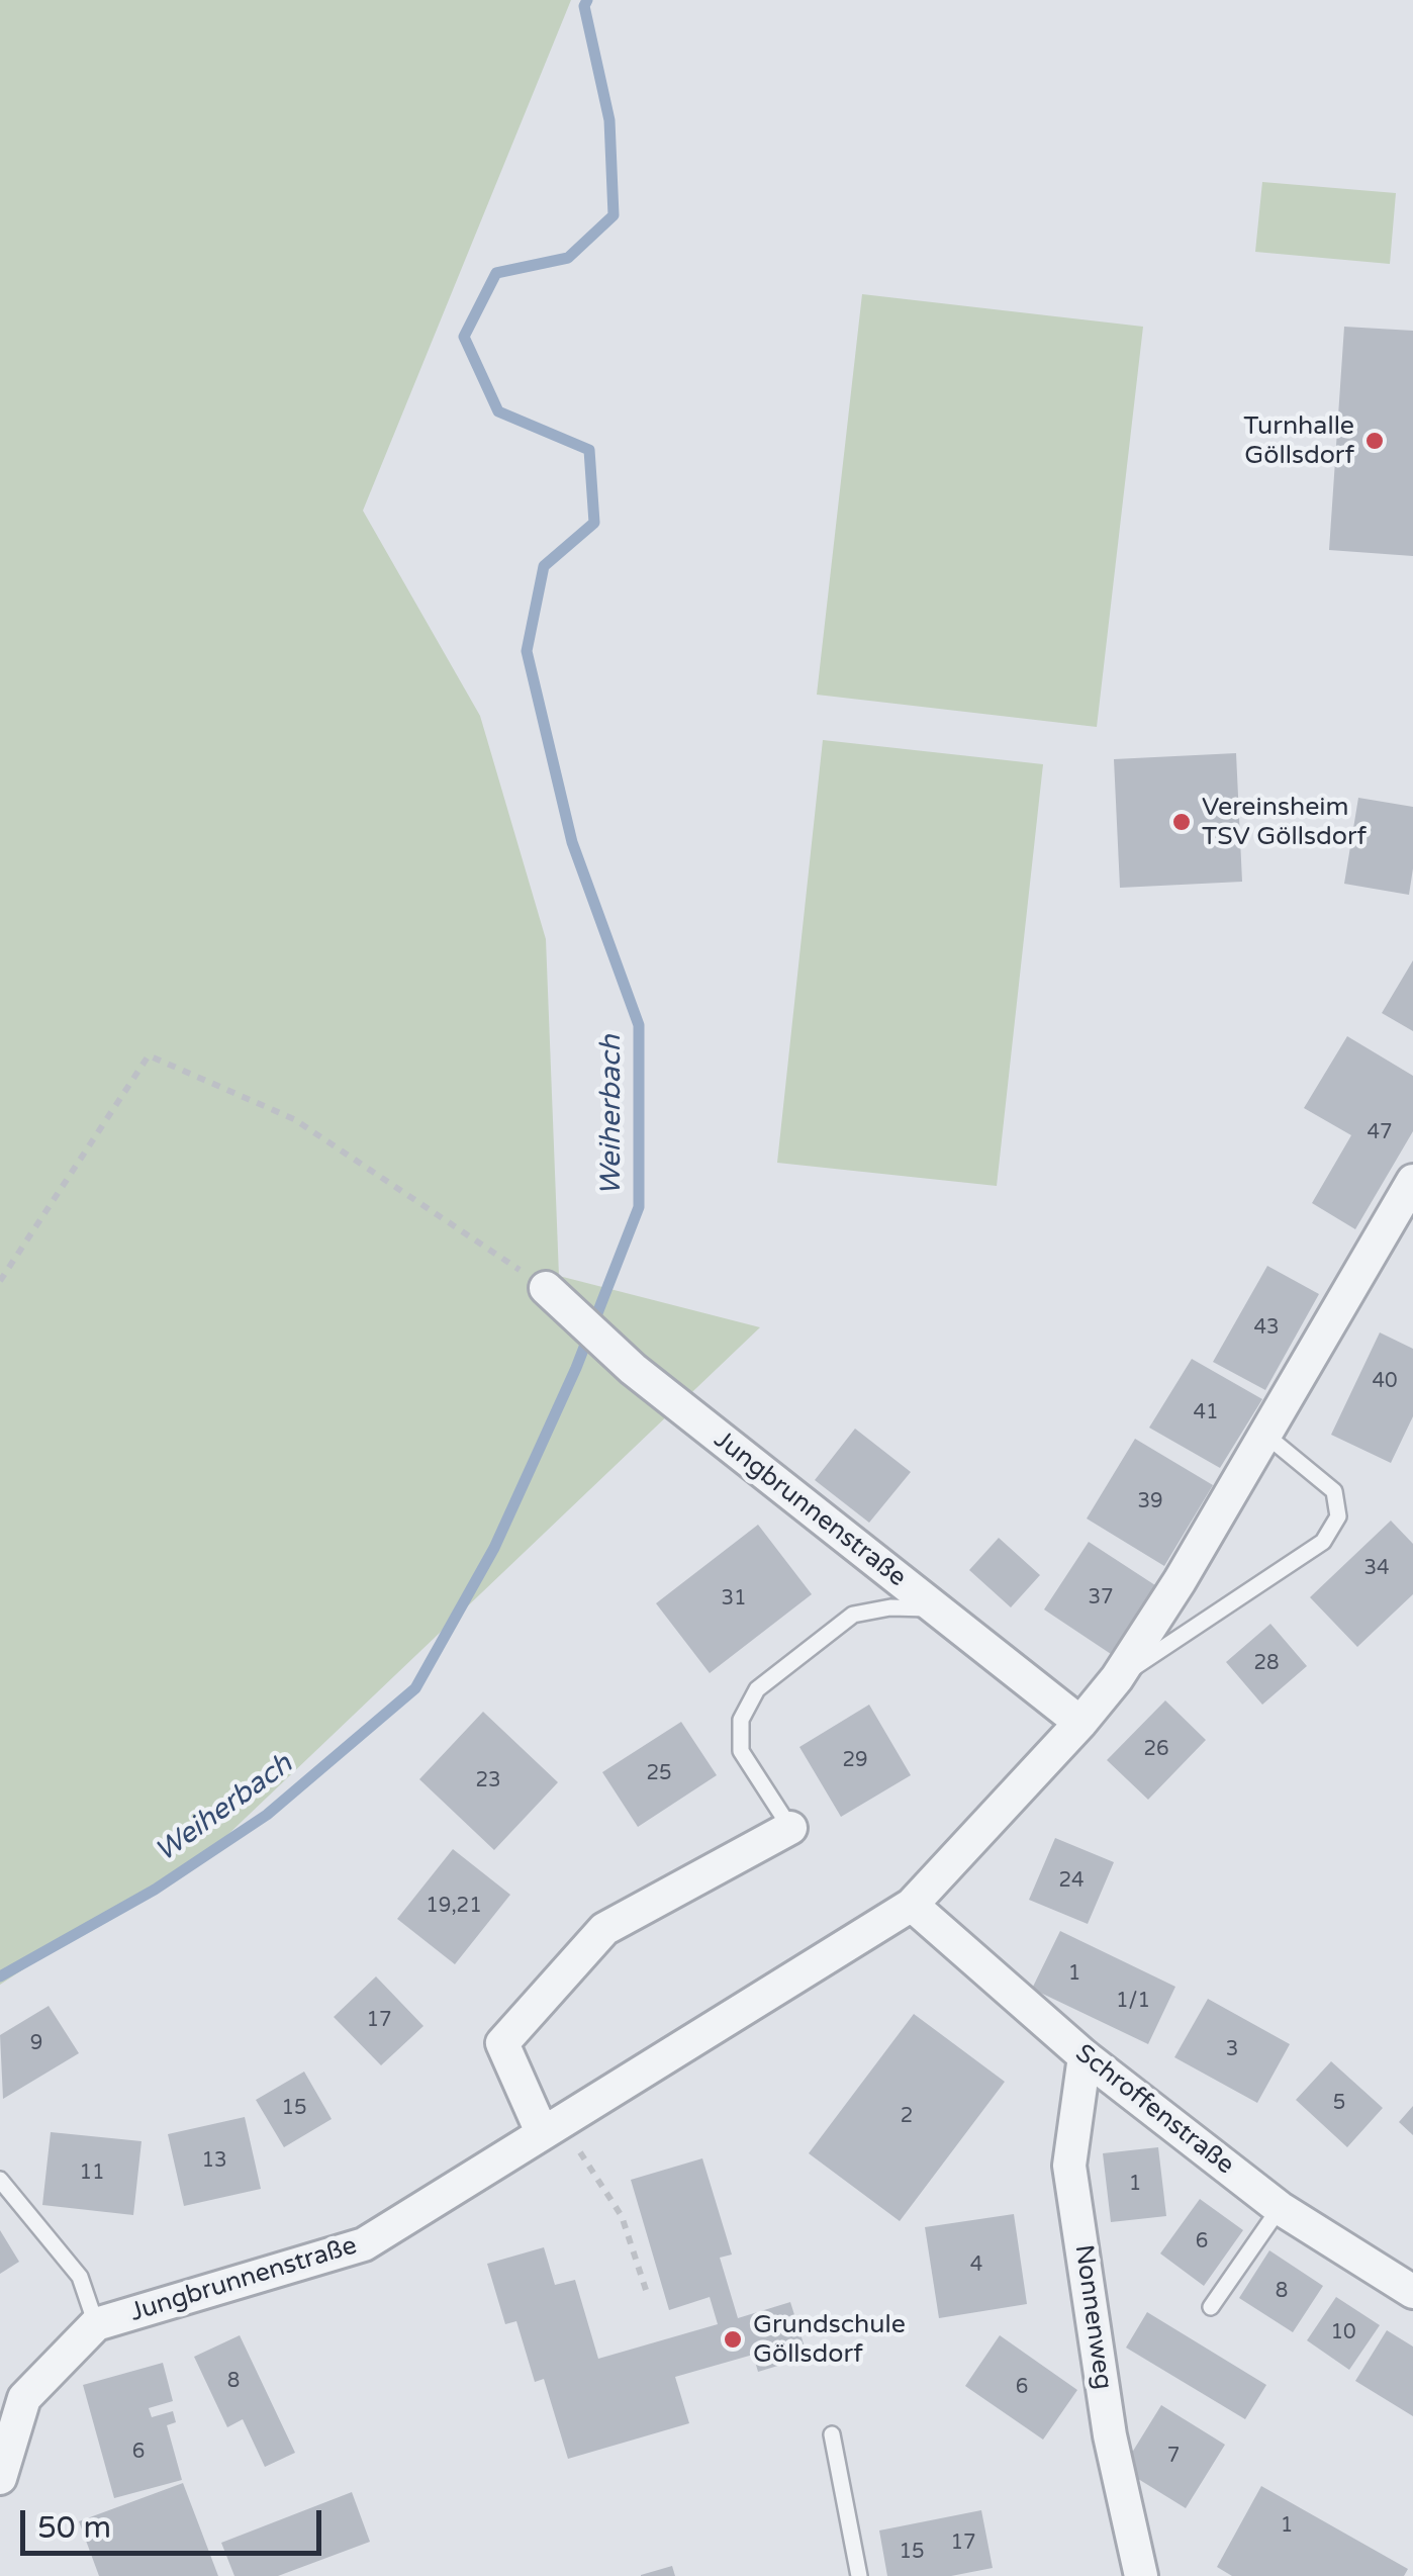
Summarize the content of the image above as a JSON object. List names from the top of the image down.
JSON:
{
  "streets": {
    "street": ["Jungbrunnenstraße", "Schroffenstraße", "Nonnenweg"]
  },
  "crossings": [
    ["Jungbrunnenstraße", "Schroffenstraße"],
    ["Schroffenstraße", "Nonnenweg"]
  ],
  "water": ["Weiherbach"],
  "places": ["Turnhalle Göllsdorf", "Vereinsheim TSV Göllsdorf", "Grundschule Göllsdorf"],
  "house_numbers": [
    "47",
    "43",
    "40",
    "41",
    "39",
    "34",
    "37",
    "31",
    "28",
    "26",
    "29",
    "25",
    "23",
    "24",
    "19,21",
    "1",
    "1/1",
    "17",
    "9",
    "3",
    "5",
    "15",
    "2",
    "13",
    "11",
    "1",
    "6",
    "4",
    "8",
    "10",
    "8",
    "6",
    "6",
    "7",
    "1",
    "17",
    "15"
  ],
  "scale_bar": "50 m"
}
